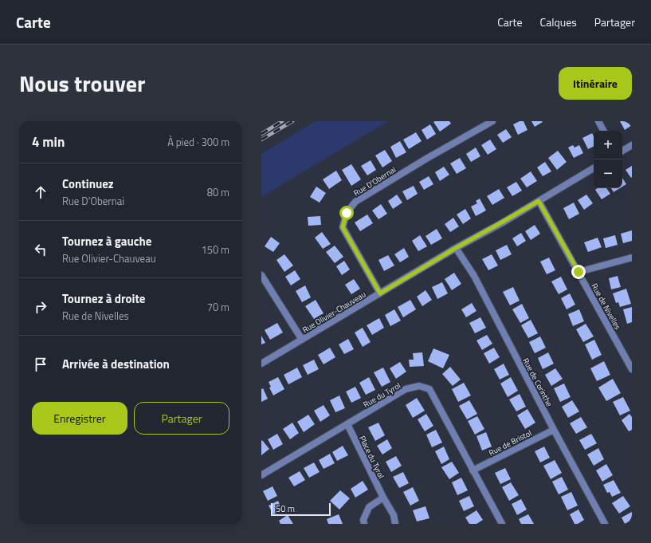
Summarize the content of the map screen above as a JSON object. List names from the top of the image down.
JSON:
{
  "streets": {
    "street": [
      "Rue D'Obernai",
      "Rue de Nivelles",
      "Rue Olivier-Chauveau",
      "Rue de Corinthe",
      "Rue du Tyrol",
      "Rue de Bristol",
      "Place du Tyrol"
    ]
  },
  "crossings": [
    ["Rue D'Obernai", "Rue Olivier-Chauveau"],
    ["Rue de Nivelles", "Rue Olivier-Chauveau"],
    ["Rue Olivier-Chauveau", "Rue de Corinthe"],
    ["Rue de Corinthe", "Rue de Bristol"],
    ["Rue du Tyrol", "Rue de Bristol"],
    ["Rue du Tyrol", "Place du Tyrol"]
  ],
  "scale_bar": "50 m",
  "page": {
    "header": "Carte",
    "nav": ["Carte", "Calques", "Partager"],
    "title": "Nous trouver",
    "buttons": [
      "Itinéraire",
      ["Enregistrer", "Partager"]
    ],
    "heading": ["4 min", "À pied · 300 m"],
    "map_buttons": ["+", "−"],
    "list": [
      ["Continuez", "Rue D'Obernai", "80 m"],
      ["Tournez à gauche", "Rue Olivier-Chauveau", "150 m"],
      ["Tournez à droite", "Rue de Nivelles", "70 m"],
      "Arrivée à destination"
    ],
    "scale": "50 m"
  }
}
